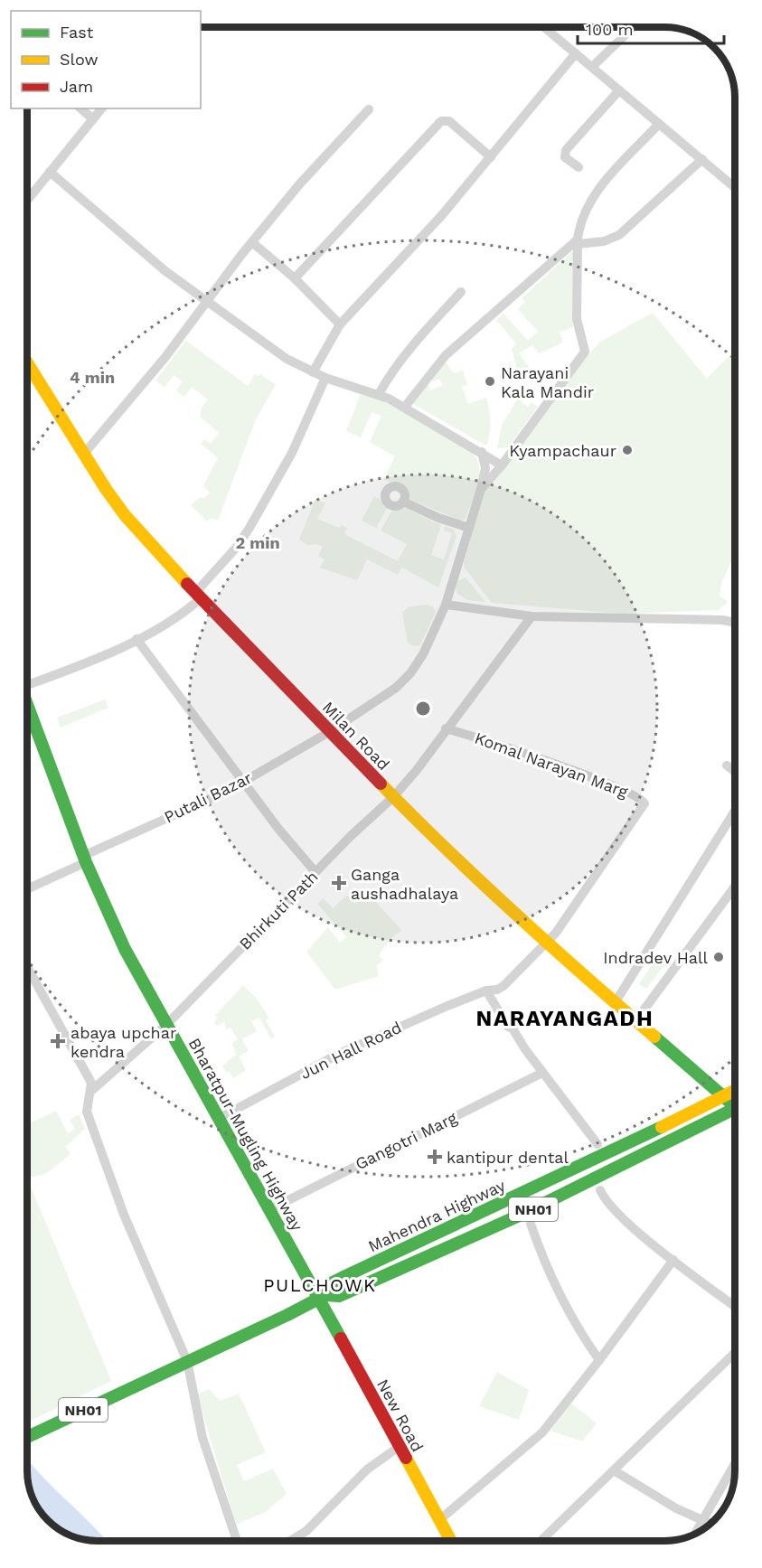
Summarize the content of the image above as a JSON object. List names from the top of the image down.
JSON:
{
  "streets": {
    "main road": [
      "Milan Road",
      "Bharatpur-Mugling Highway",
      "NH01",
      "Mahendra Highway",
      "New Road"
    ],
    "street": [
      "Komal Narayan Marg",
      "Putali Bazar",
      "Bhirkuti Path",
      "Jun Hall Road",
      "Gangotri Marg"
    ]
  },
  "crossings": [
    ["Milan Road", "Komal Narayan Marg"],
    ["Milan Road", "Putali Bazar"],
    ["Milan Road", "Bhirkuti Path"],
    ["Milan Road", "Jun Hall Road"],
    ["Milan Road", "Mahendra Highway"],
    ["Komal Narayan Marg", "Bhirkuti Path"],
    ["Komal Narayan Marg", "Jun Hall Road"],
    ["Putali Bazar", "Bharatpur-Mugling Highway"],
    ["Bhirkuti Path", "Bharatpur-Mugling Highway"],
    ["Jun Hall Road", "Bharatpur-Mugling Highway"],
    ["Bharatpur-Mugling Highway", "Gangotri Marg"],
    ["Bharatpur-Mugling Highway", "Mahendra Highway"],
    ["Bharatpur-Mugling Highway", "New Road"],
    ["Mahendra Highway", "New Road"]
  ],
  "districts": ["NARAYANGADH", "PULCHOWK"],
  "places": {
    "other": ["Narayani Kala Mandir", "Kyampachaur", "Indradev Hall"],
    "health": ["Ganga aushadhalaya", "abaya upchar kendra", "kantipur dental"]
  },
  "legend": ["Fast", "Slow", "Jam"],
  "scale_bar": "100 m",
  "rings": ["4 min", "2 min"]
}
